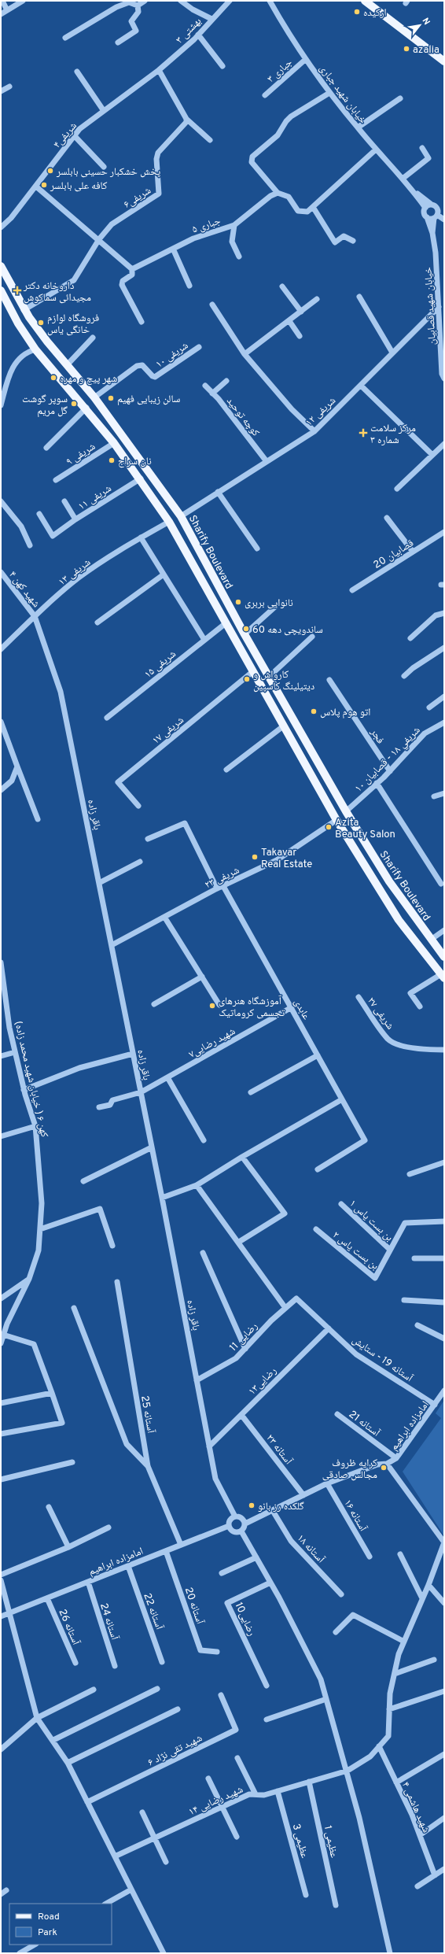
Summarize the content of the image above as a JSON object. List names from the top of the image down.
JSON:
{
  "streets": {
    "main road": ["Sharify Boulevard"],
    "street": [
      "بهشتی ۳",
      "جباری ۳",
      "خیابان شهید جباری",
      "شریفی۴",
      "شریفی۶",
      "جباری ۵",
      "خیابان شهید قصابیان",
      "شریفی ۱۰",
      "شریفی ۱۲",
      "کوچه توحید",
      "شریفی ۹",
      "شریفی ۱۱",
      "قصابیان 20",
      "شریفی ۱۳",
      "شهید کهن ۴",
      "شریفی ۱۵",
      "شریفی ۱۷",
      "فجر",
      "شريفي ۱۸ - قصابیان ۱۰",
      "باقر زاده",
      "شریفی ۲۳",
      "عابدی",
      "شریفی ۲۷",
      "شهید رضایی۷",
      "کهن ۶ ( خیابان شهید محمد زاده)",
      "بن بست یاس ۱",
      "بن بست یاس ۲",
      "رضایی 11",
      "آستانه 19 - ستایش",
      "رضایی۱۳",
      "آستانه 25",
      "آستانه 21",
      "امامزاده ابراهیم",
      "آستانه ۲۳",
      "آستانه ۱۶",
      "آستانه ۱۸",
      "آستانه 20",
      "آستانه 22",
      "رضایی10",
      "آستانه 24",
      "آستانه 26",
      "شهید تقی نژاد ۶",
      "شهید رضایی ۱۴",
      "شهید هاشمی ۴",
      "عظیمی 3",
      "عظیمی 1"
    ]
  },
  "crossings": [
    ["بهشتی ۳", "شریفی۴"],
    ["جباری ۳", "خیابان شهید جباری"],
    ["شریفی۶", "Sharify Boulevard"],
    ["خیابان شهید قصابیان", "شریفی ۱۲"],
    ["شریفی ۱۰", "Sharify Boulevard"],
    ["شریفی ۱۲", "کوچه توحید"],
    ["شریفی ۱۲", "Sharify Boulevard"],
    ["Sharify Boulevard", "شريفي ۱۸ - قصابیان ۱۰"],
    ["شریفی ۱۳", "شهید کهن ۴"],
    ["شریفی ۱۳", "باقر زاده"],
    ["شهید کهن ۴", "باقر زاده"],
    ["فجر", "شريفي ۱۸ - قصابیان ۱۰"],
    ["باقر زاده", "شریفی ۲۳"],
    ["باقر زاده", "شهید رضایی۷"],
    ["باقر زاده", "رضایی 11"],
    ["باقر زاده", "رضایی۱۳"],
    ["باقر زاده", "امامزاده ابراهیم"],
    ["شریفی ۲۳", "عابدی"],
    ["عابدی", "شهید رضایی۷"],
    ["بن بست یاس ۱", "بن بست یاس ۲"],
    ["رضایی 11", "آستانه 19 - ستایش"],
    ["آستانه 19 - ستایش", "رضایی۱۳"],
    ["آستانه 19 - ستایش", "امامزاده ابراهیم"],
    ["رضایی۱۳", "آستانه ۲۳"],
    ["آستانه 25", "امامزاده ابراهیم"],
    ["آستانه 21", "امامزاده ابراهیم"],
    ["امامزاده ابراهیم", "آستانه ۲۳"],
    ["امامزاده ابراهیم", "آستانه ۱۶"],
    ["امامزاده ابراهیم", "آستانه ۱۸"],
    ["امامزاده ابراهیم", "آستانه 20"],
    ["امامزاده ابراهیم", "آستانه 22"],
    ["امامزاده ابراهیم", "آستانه 24"],
    ["امامزاده ابراهیم", "آستانه 26"],
    ["امامزاده ابراهیم", "شهید رضایی ۱۴"],
    ["شهید رضایی ۱۴", "شهید هاشمی ۴"],
    ["شهید رضایی ۱۴", "عظیمی 3"],
    ["شهید رضایی ۱۴", "عظیمی 1"]
  ],
  "places": {
    "other": [
      "ارکیده",
      "azalia",
      "پخش خشکبار حسینی بابلسر",
      "کافه علی بابلسر",
      "فروشگاه لوازم خانگی یاس",
      "شهر پیچ و مهره",
      "سالن زیبایی فهیم",
      "سوپر گوشت گل مریم",
      "نان سراج",
      "نانوایی بربری",
      "ساندویچی دهه 60",
      "کارواش و دیتیلینگ کاسپین",
      "اتو هوم پلاس",
      "Azita Beauty Salon",
      "Takavar Real Estate",
      "آموزشگاه هنرهای تجسمی کروماتیک",
      "کرایه ظروف مجالس صادقی",
      "گلکده رز بانو"
    ],
    "health": ["داروخانه دکتر مجیدائی سماکوش", "مرکز سلامت شماره ۳"]
  },
  "legend": ["Road", "Park"],
  "north": "top right"
}
